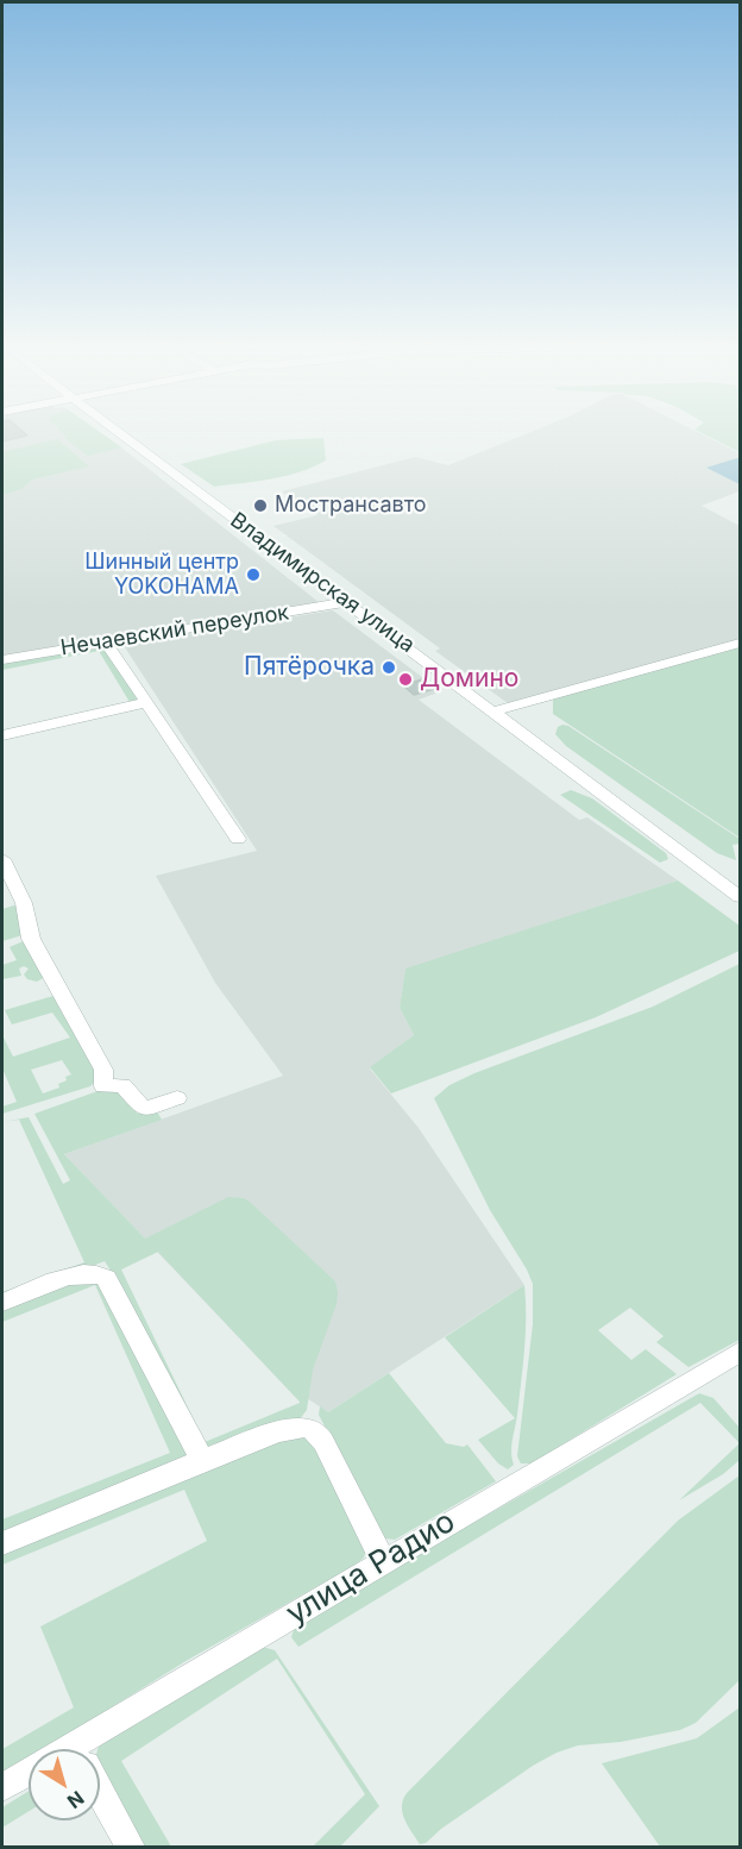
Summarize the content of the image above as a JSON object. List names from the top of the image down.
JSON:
{
  "streets": {
    "street": ["Владимирская улица", "Нечаевский переулок", "улица Радио"]
  },
  "crossings": [
    ["Владимирская улица", "Нечаевский переулок"]
  ],
  "places": [
    "Мострансавто",
    "Шинный центр YOKOHAMA",
    "Пятёрочка",
    "Домино"
  ],
  "north": "bottom right"
}
